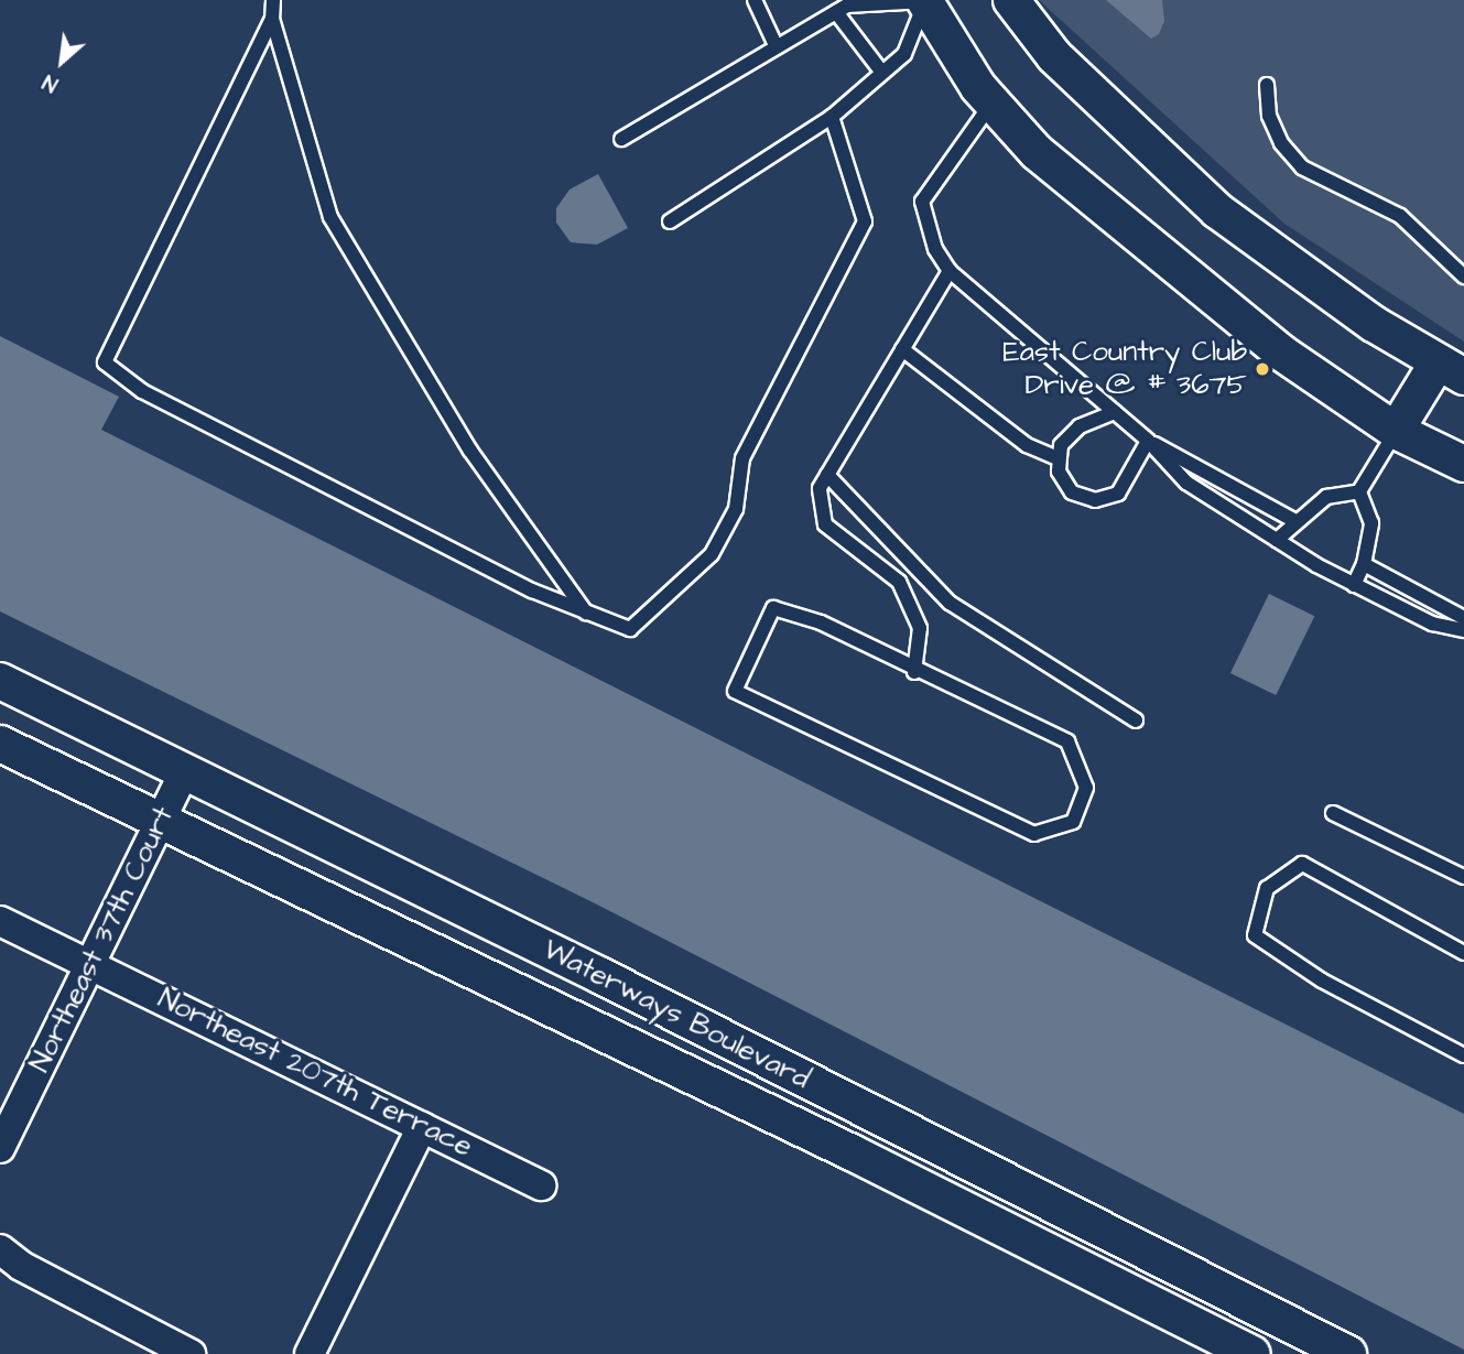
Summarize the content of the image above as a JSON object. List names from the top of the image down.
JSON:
{
  "streets": {
    "street": ["Northeast 37th Court", "Waterways Boulevard", "Northeast 207th Terrace"]
  },
  "crossings": [
    ["Northeast 37th Court", "Waterways Boulevard"],
    ["Northeast 37th Court", "Northeast 207th Terrace"]
  ],
  "places": ["East Country Club Drive @ # 3675"],
  "north": "bottom left"
}
